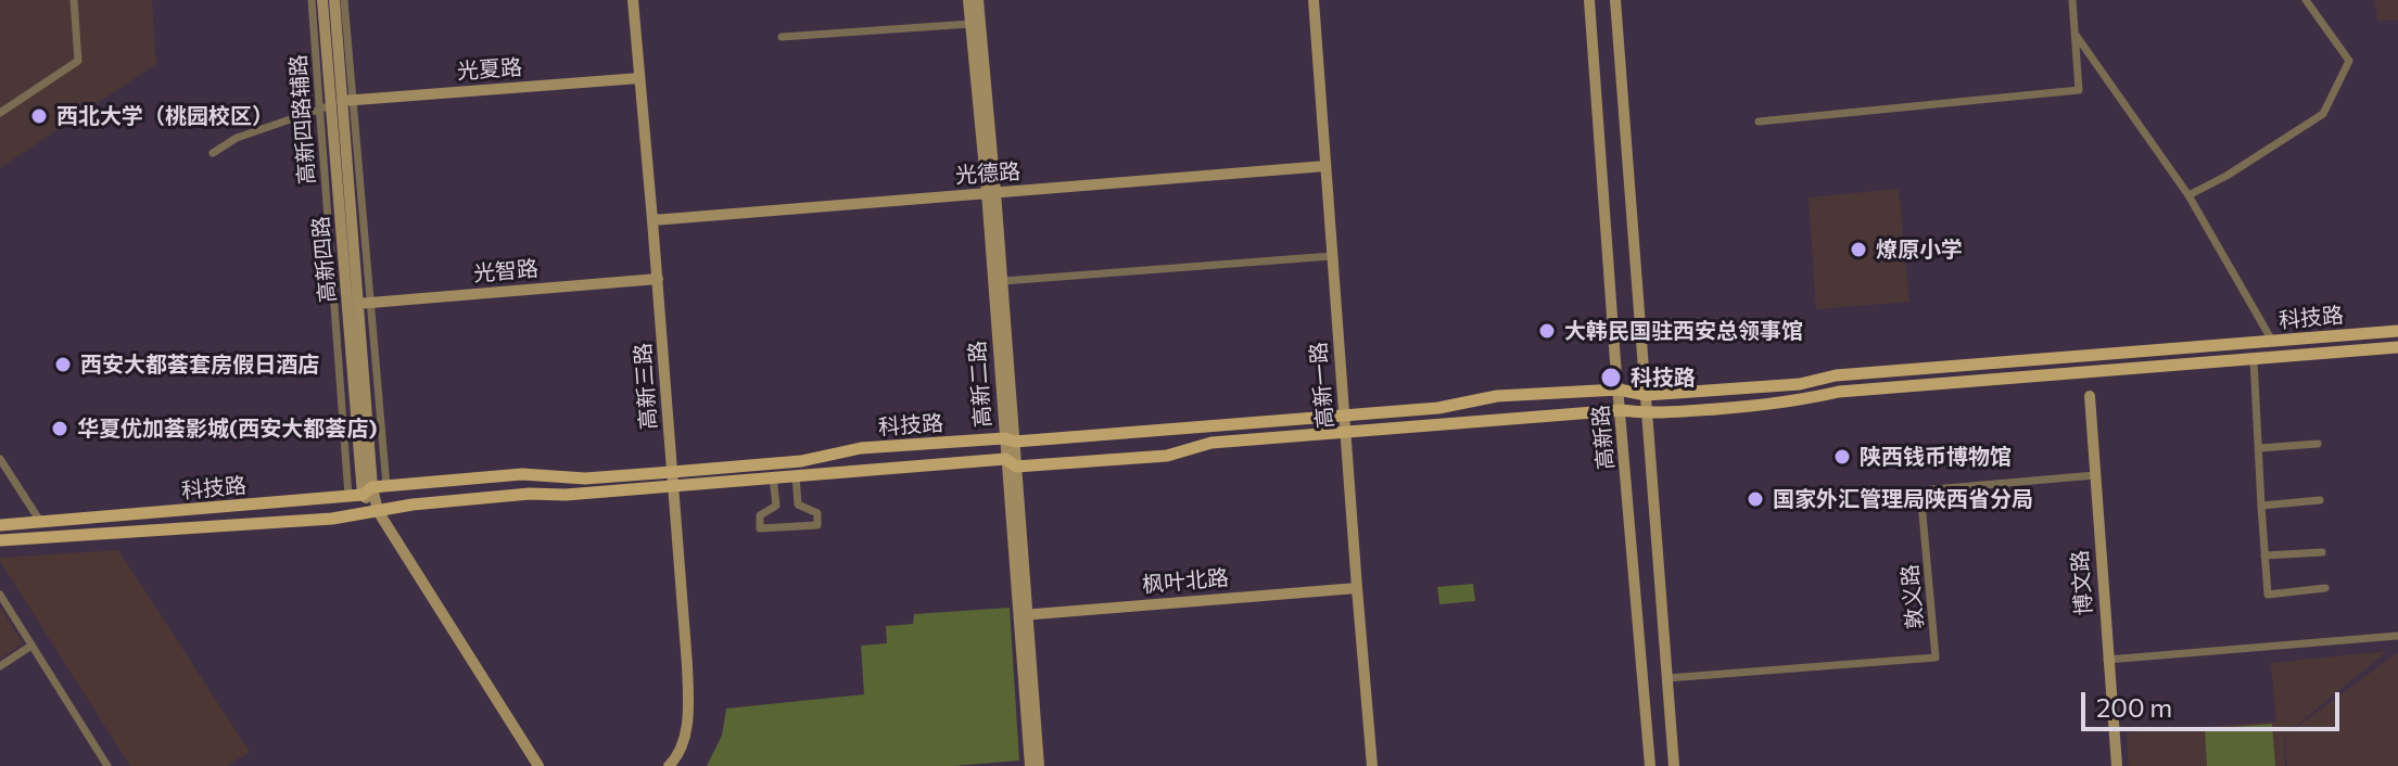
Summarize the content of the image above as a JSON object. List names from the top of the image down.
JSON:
{
  "streets": {
    "main road": ["科技路"],
    "street": [
      "光夏路",
      "高新四路辅路",
      "光德路",
      "高新四路",
      "光智路",
      "高新二路",
      "高新一路",
      "高新三路",
      "高新路",
      "枫叶北路",
      "博文路",
      "敦义路"
    ]
  },
  "crossings": [
    ["光夏路", "高新四路辅路"],
    ["光夏路", "高新四路"],
    ["光夏路", "高新三路"],
    ["高新四路辅路", "高新四路"],
    ["高新四路辅路", "光智路"],
    ["高新四路辅路", "科技路"],
    ["光德路", "高新二路"],
    ["光德路", "高新一路"],
    ["光德路", "高新三路"],
    ["高新四路", "光智路"],
    ["高新四路", "科技路"],
    ["光智路", "高新三路"],
    ["科技路", "高新二路"],
    ["科技路", "高新一路"],
    ["科技路", "高新三路"],
    ["科技路", "高新路"],
    ["高新二路", "枫叶北路"],
    ["高新一路", "枫叶北路"],
    ["高新路", "敦义路"],
    ["博文路", "敦义路"]
  ],
  "places": [
    "西北大学（桃园校区）",
    "燎原小学",
    "大韩民国驻西安总领事馆",
    "西安大都荟套房假日酒店",
    "科技路",
    "华夏优加荟影城(西安大都荟店)",
    "陕西钱币博物馆",
    "国家外汇管理局陕西省分局"
  ],
  "scale_bar": "200 m"
}
